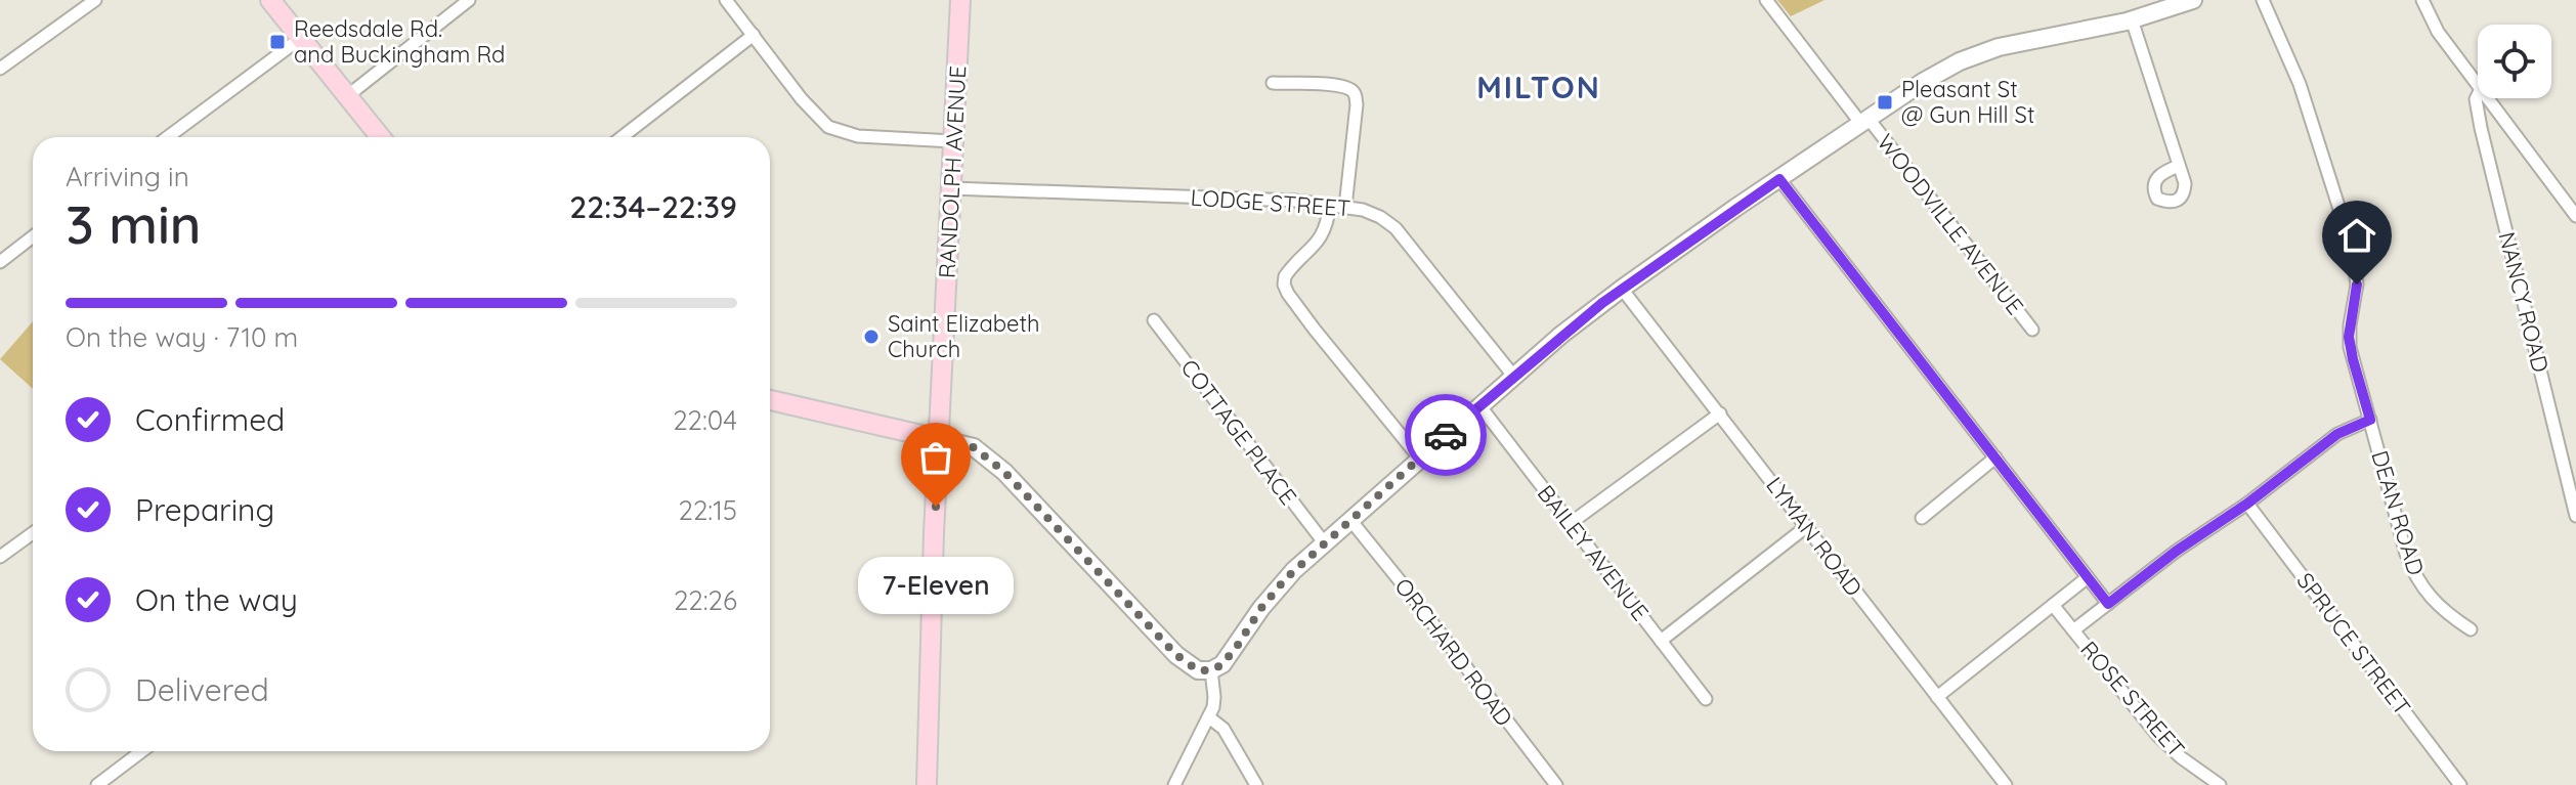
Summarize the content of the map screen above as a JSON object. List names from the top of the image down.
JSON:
{
  "streets": {
    "main road": ["RANDOLPH AVENUE"],
    "street": [
      "LODGE STREET",
      "WOODVILLE AVENUE",
      "NANCY ROAD",
      "COTTAGE PLACE",
      "DEAN ROAD",
      "LYMAN ROAD",
      "BAILEY AVENUE",
      "SPRUCE STREET",
      "ORCHARD ROAD",
      "ROSE STREET"
    ]
  },
  "crossings": [
    ["RANDOLPH AVENUE", "LODGE STREET"]
  ],
  "districts": ["MILTON"],
  "places": {
    "transit": ["Reedsdale Rd. and Buckingham Rd", "Pleasant St @ Gun Hill St"],
    "other": ["Saint Elizabeth Church", "7-Eleven"]
  },
  "page": {
    "heading": ["3 min", "Arriving in", "22:34–22:39"],
    "bar": "On the way · 710 m",
    "list": [
      ["Confirmed", "22:04"],
      ["Preparing", "22:15"],
      ["On the way", "22:26"],
      "Delivered"
    ],
    "bubble": "7-Eleven"
  }
}
